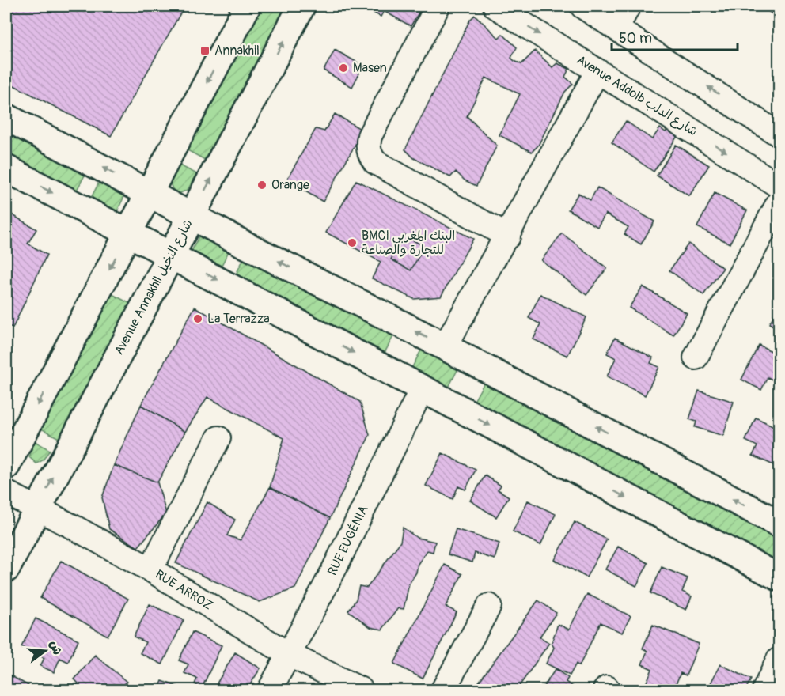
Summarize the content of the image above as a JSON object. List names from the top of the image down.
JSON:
{
  "streets": {
    "main road": ["Avenue Annakhil شارع النخيل"],
    "street": ["Avenue Addolb شارع الدلب", "RUE EUGÉNIA", "RUE ARROZ"]
  },
  "crossings": [
    ["Avenue Annakhil شارع النخيل", "RUE ARROZ"],
    ["RUE EUGÉNIA", "RUE ARROZ"]
  ],
  "places": {
    "transit": ["Annakhil"],
    "other": [
      "Masen",
      "Orange",
      "BMCI البنك المغربي للتجارة والصناعة",
      "La Terrazza"
    ]
  },
  "scale_bar": "50 m",
  "north": "right"
}
